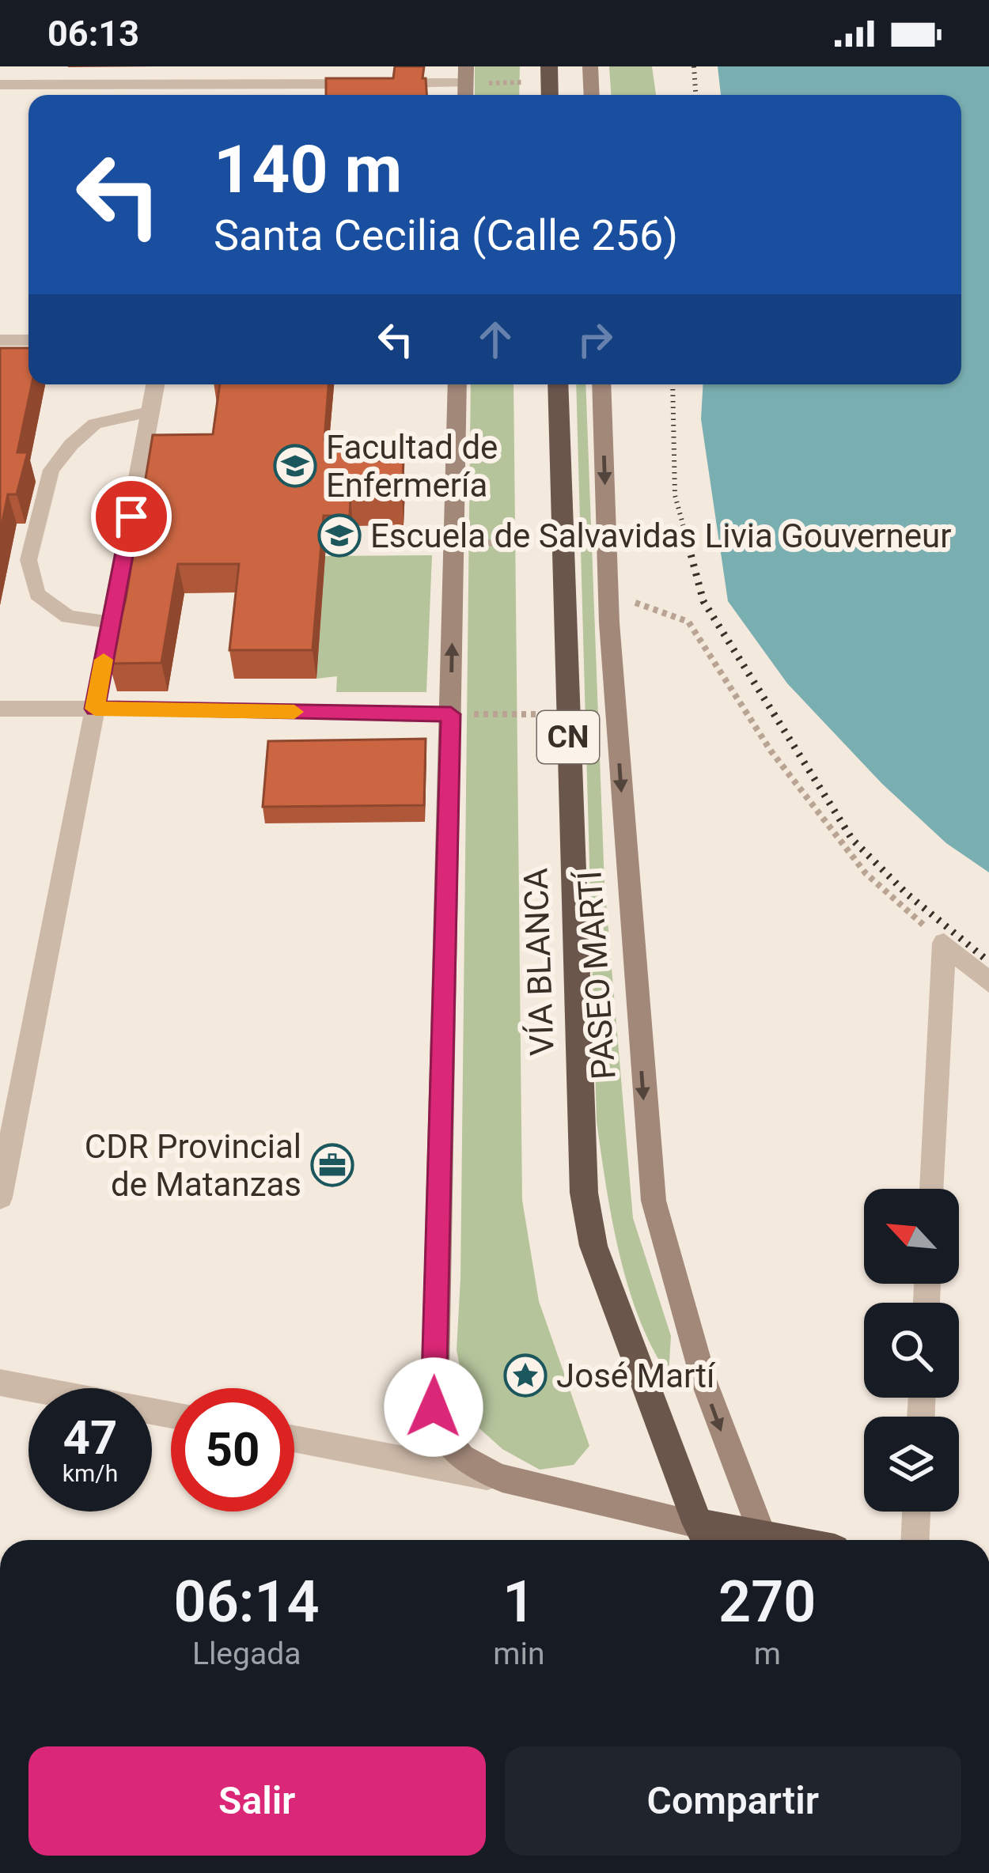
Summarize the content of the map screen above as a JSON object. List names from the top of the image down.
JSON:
{
  "streets": {
    "highway": ["CN", "VÍA BLANCA"],
    "main road": ["PASEO MARTÍ"]
  },
  "places": {
    "school or university": ["Facultad de Enfermería", "Escuela de Salvavidas Livia Gouverneur"],
    "office": ["CDR Provincial de Matanzas"],
    "place": ["José Martí"]
  },
  "north": "top left",
  "page": {
    "status": "06:13",
    "turn": ["140 m", "Santa Cecilia (Calle 256)"],
    "speed": "47 km/h",
    "limit": "50",
    "eta": [
      "06:14",
      "Llegada",
      "1",
      "min",
      "270",
      "m"
    ],
    "buttons": ["Salir", "Compartir"]
  }
}
